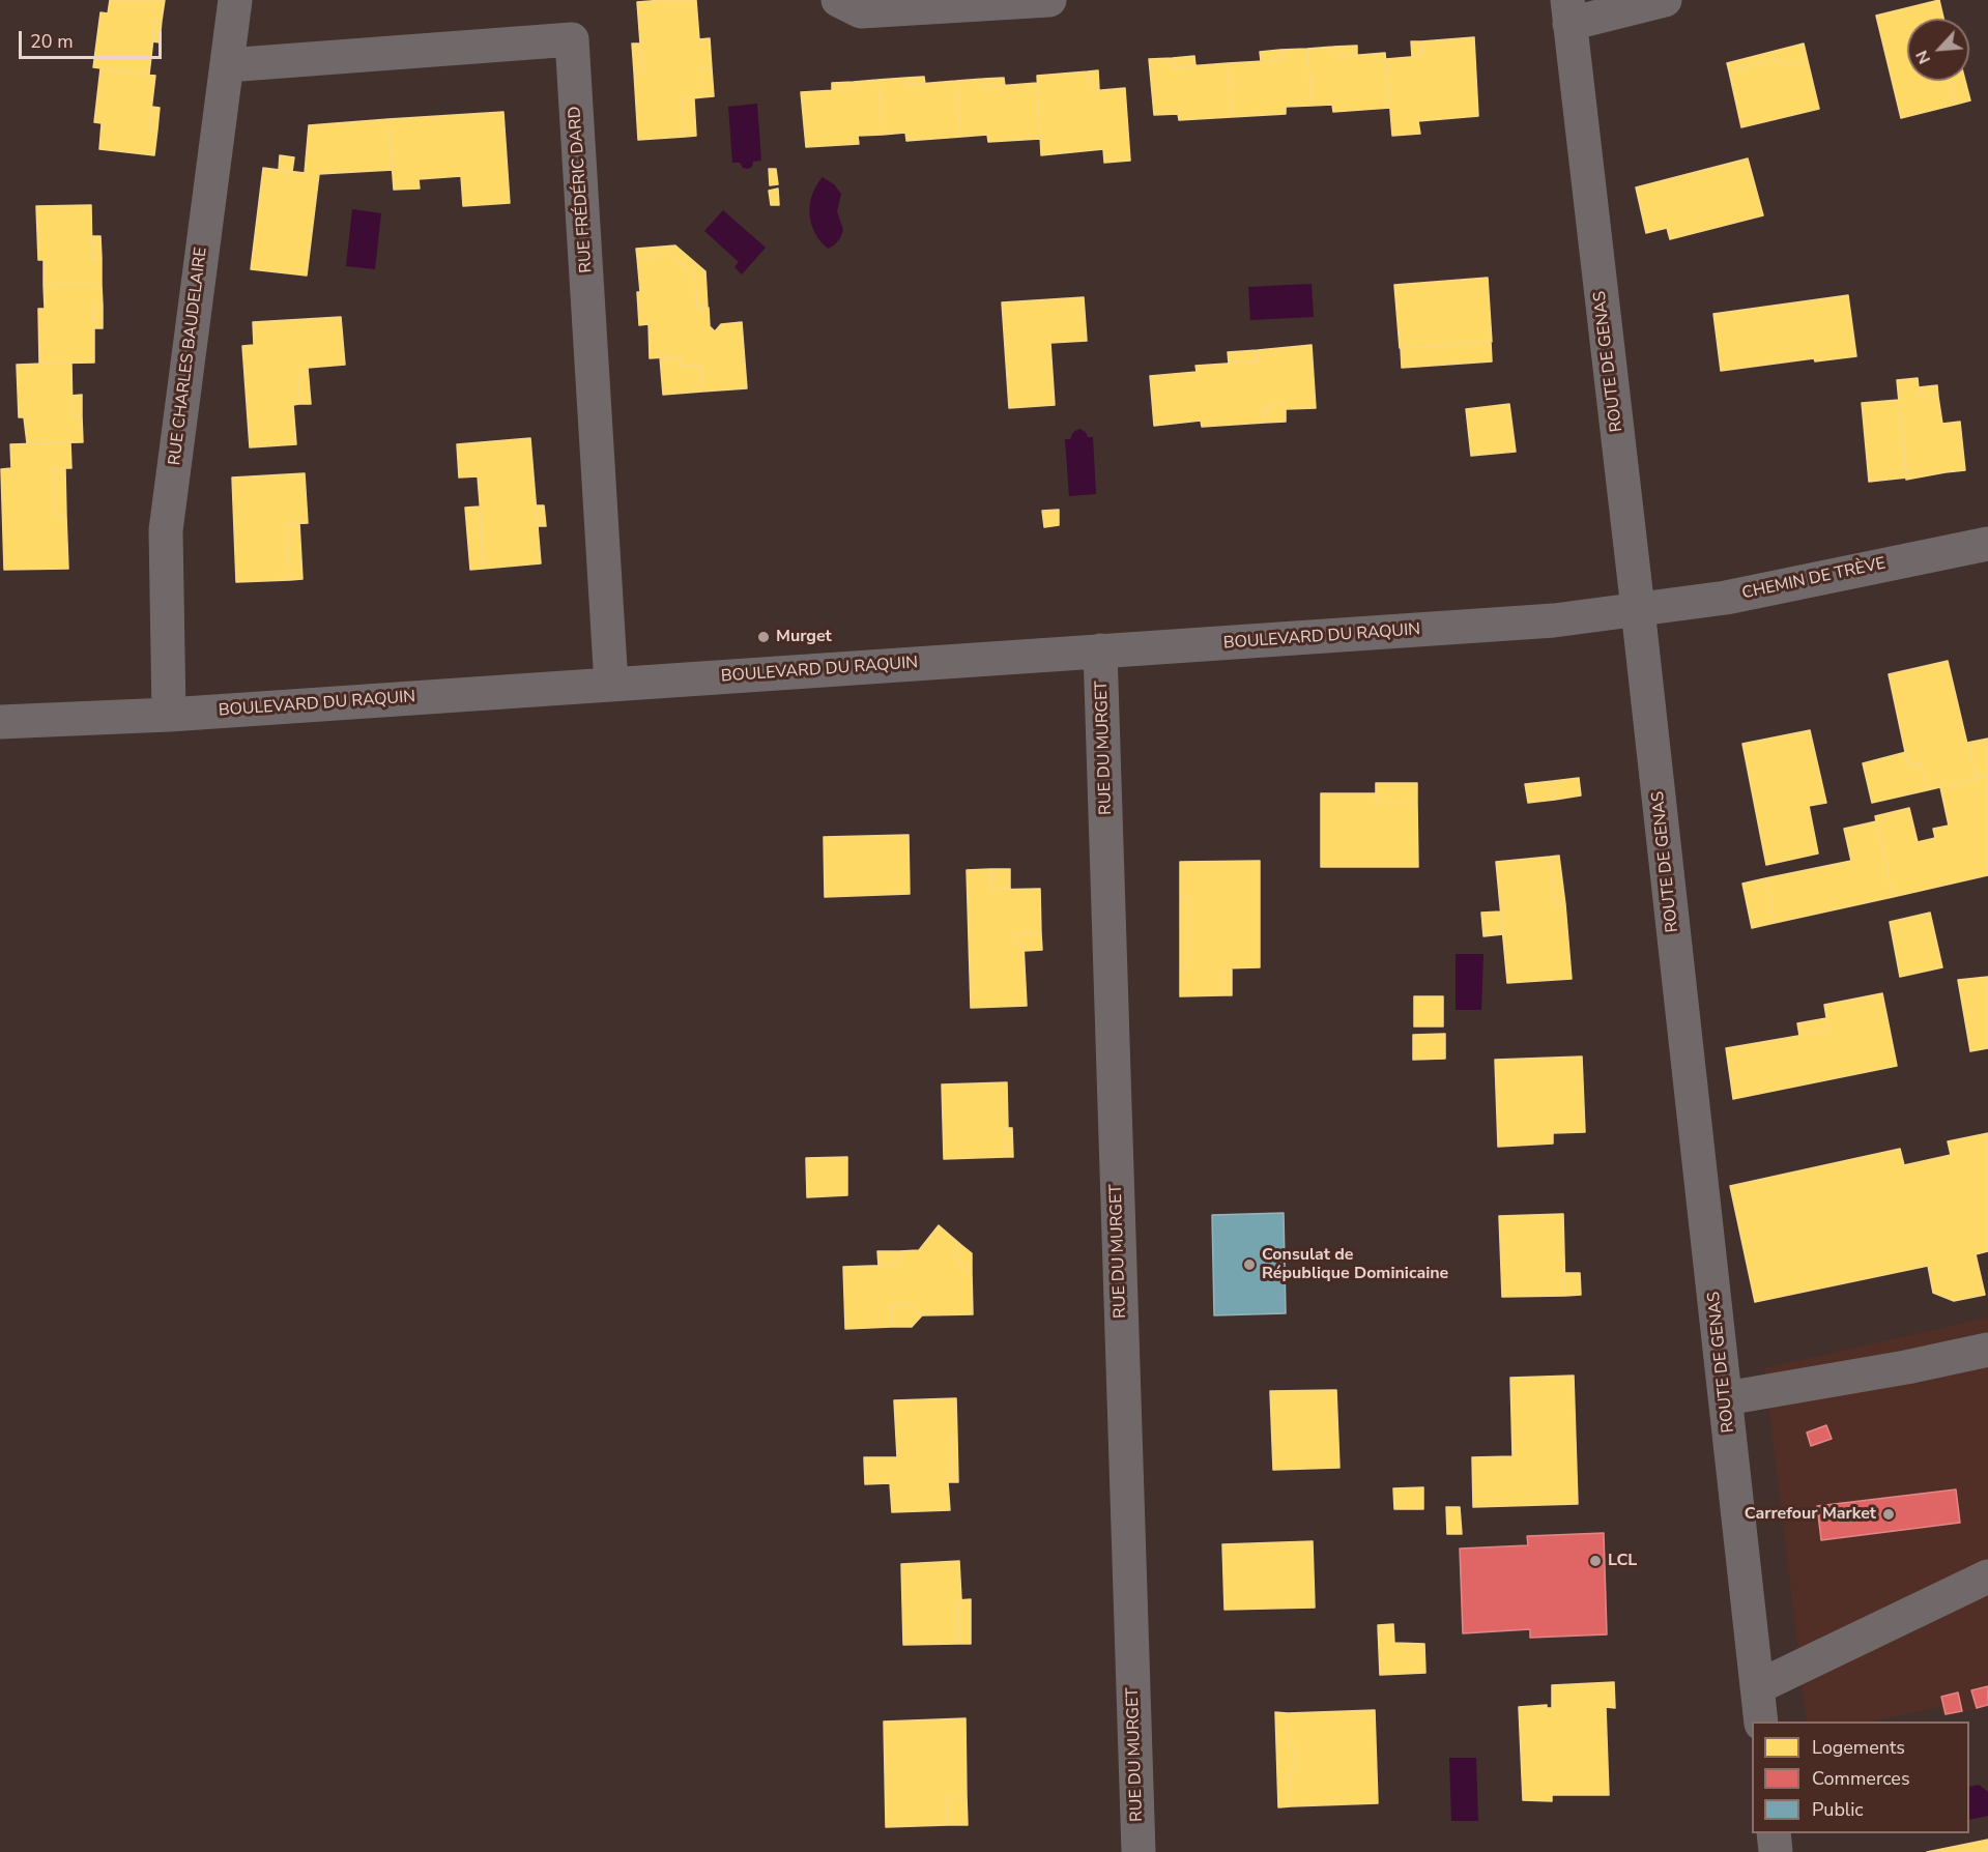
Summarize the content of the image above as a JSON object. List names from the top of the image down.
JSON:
{
  "streets": {
    "street": [
      "RUE FRÉDÉRIC DARD",
      "RUE CHARLES BAUDELAIRE",
      "ROUTE DE GENAS",
      "CHEMIN DE TRÈVE",
      "BOULEVARD DU RAQUIN",
      "RUE DU MURGET"
    ]
  },
  "crossings": [
    ["RUE FRÉDÉRIC DARD", "RUE CHARLES BAUDELAIRE"],
    ["RUE FRÉDÉRIC DARD", "BOULEVARD DU RAQUIN"],
    ["RUE CHARLES BAUDELAIRE", "BOULEVARD DU RAQUIN"],
    ["ROUTE DE GENAS", "CHEMIN DE TRÈVE"],
    ["ROUTE DE GENAS", "BOULEVARD DU RAQUIN"],
    ["CHEMIN DE TRÈVE", "BOULEVARD DU RAQUIN"],
    ["BOULEVARD DU RAQUIN", "RUE DU MURGET"]
  ],
  "places": [
    "Murget",
    "Consulat de République Dominicaine",
    "Carrefour Market",
    "LCL"
  ],
  "legend": ["Logements", "Commerces", "Public"],
  "scale_bar": "20 m",
  "north": "bottom left"
}
